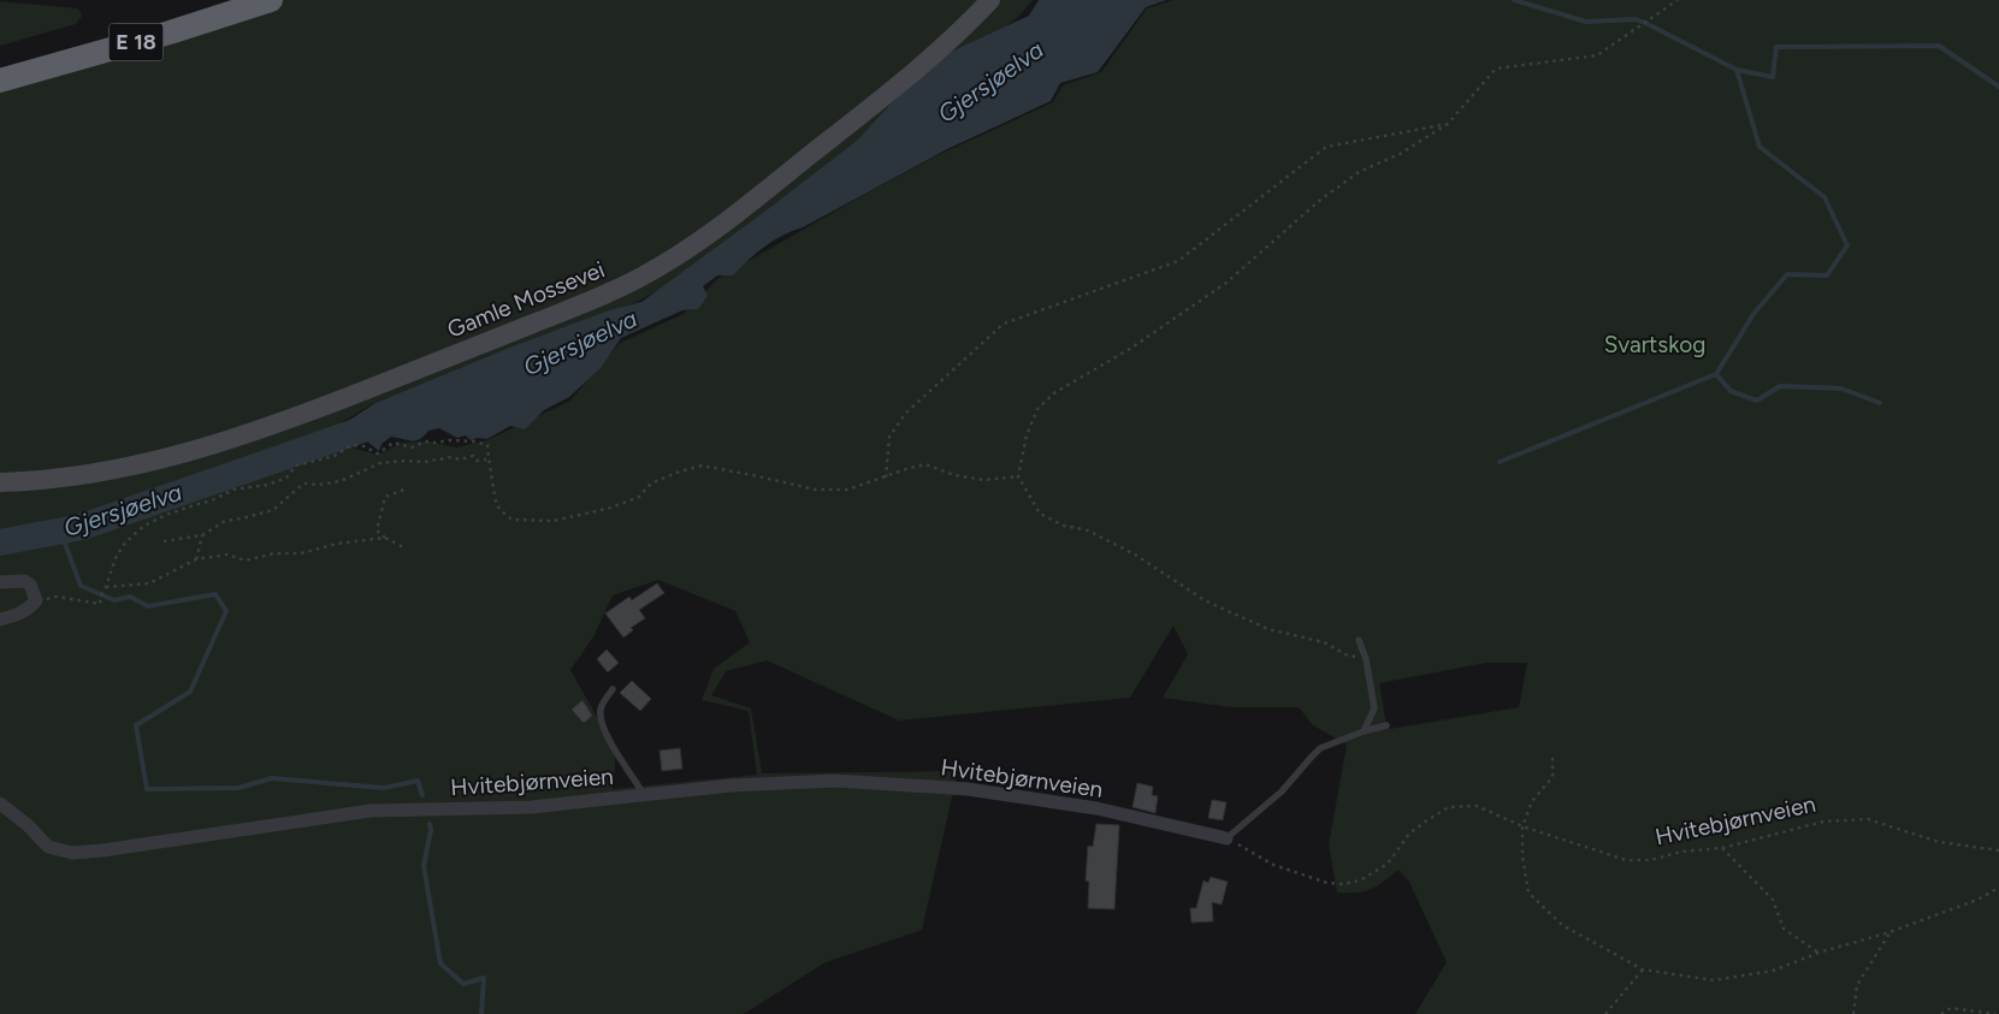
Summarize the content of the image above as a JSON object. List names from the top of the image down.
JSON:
{
  "streets": {
    "highway": ["E 18"],
    "main road": ["Gamle Mossevei"],
    "street": ["Hvitebjørnveien"]
  },
  "water": ["Gjersjøelva"],
  "parks": ["Svartskog"]
}
